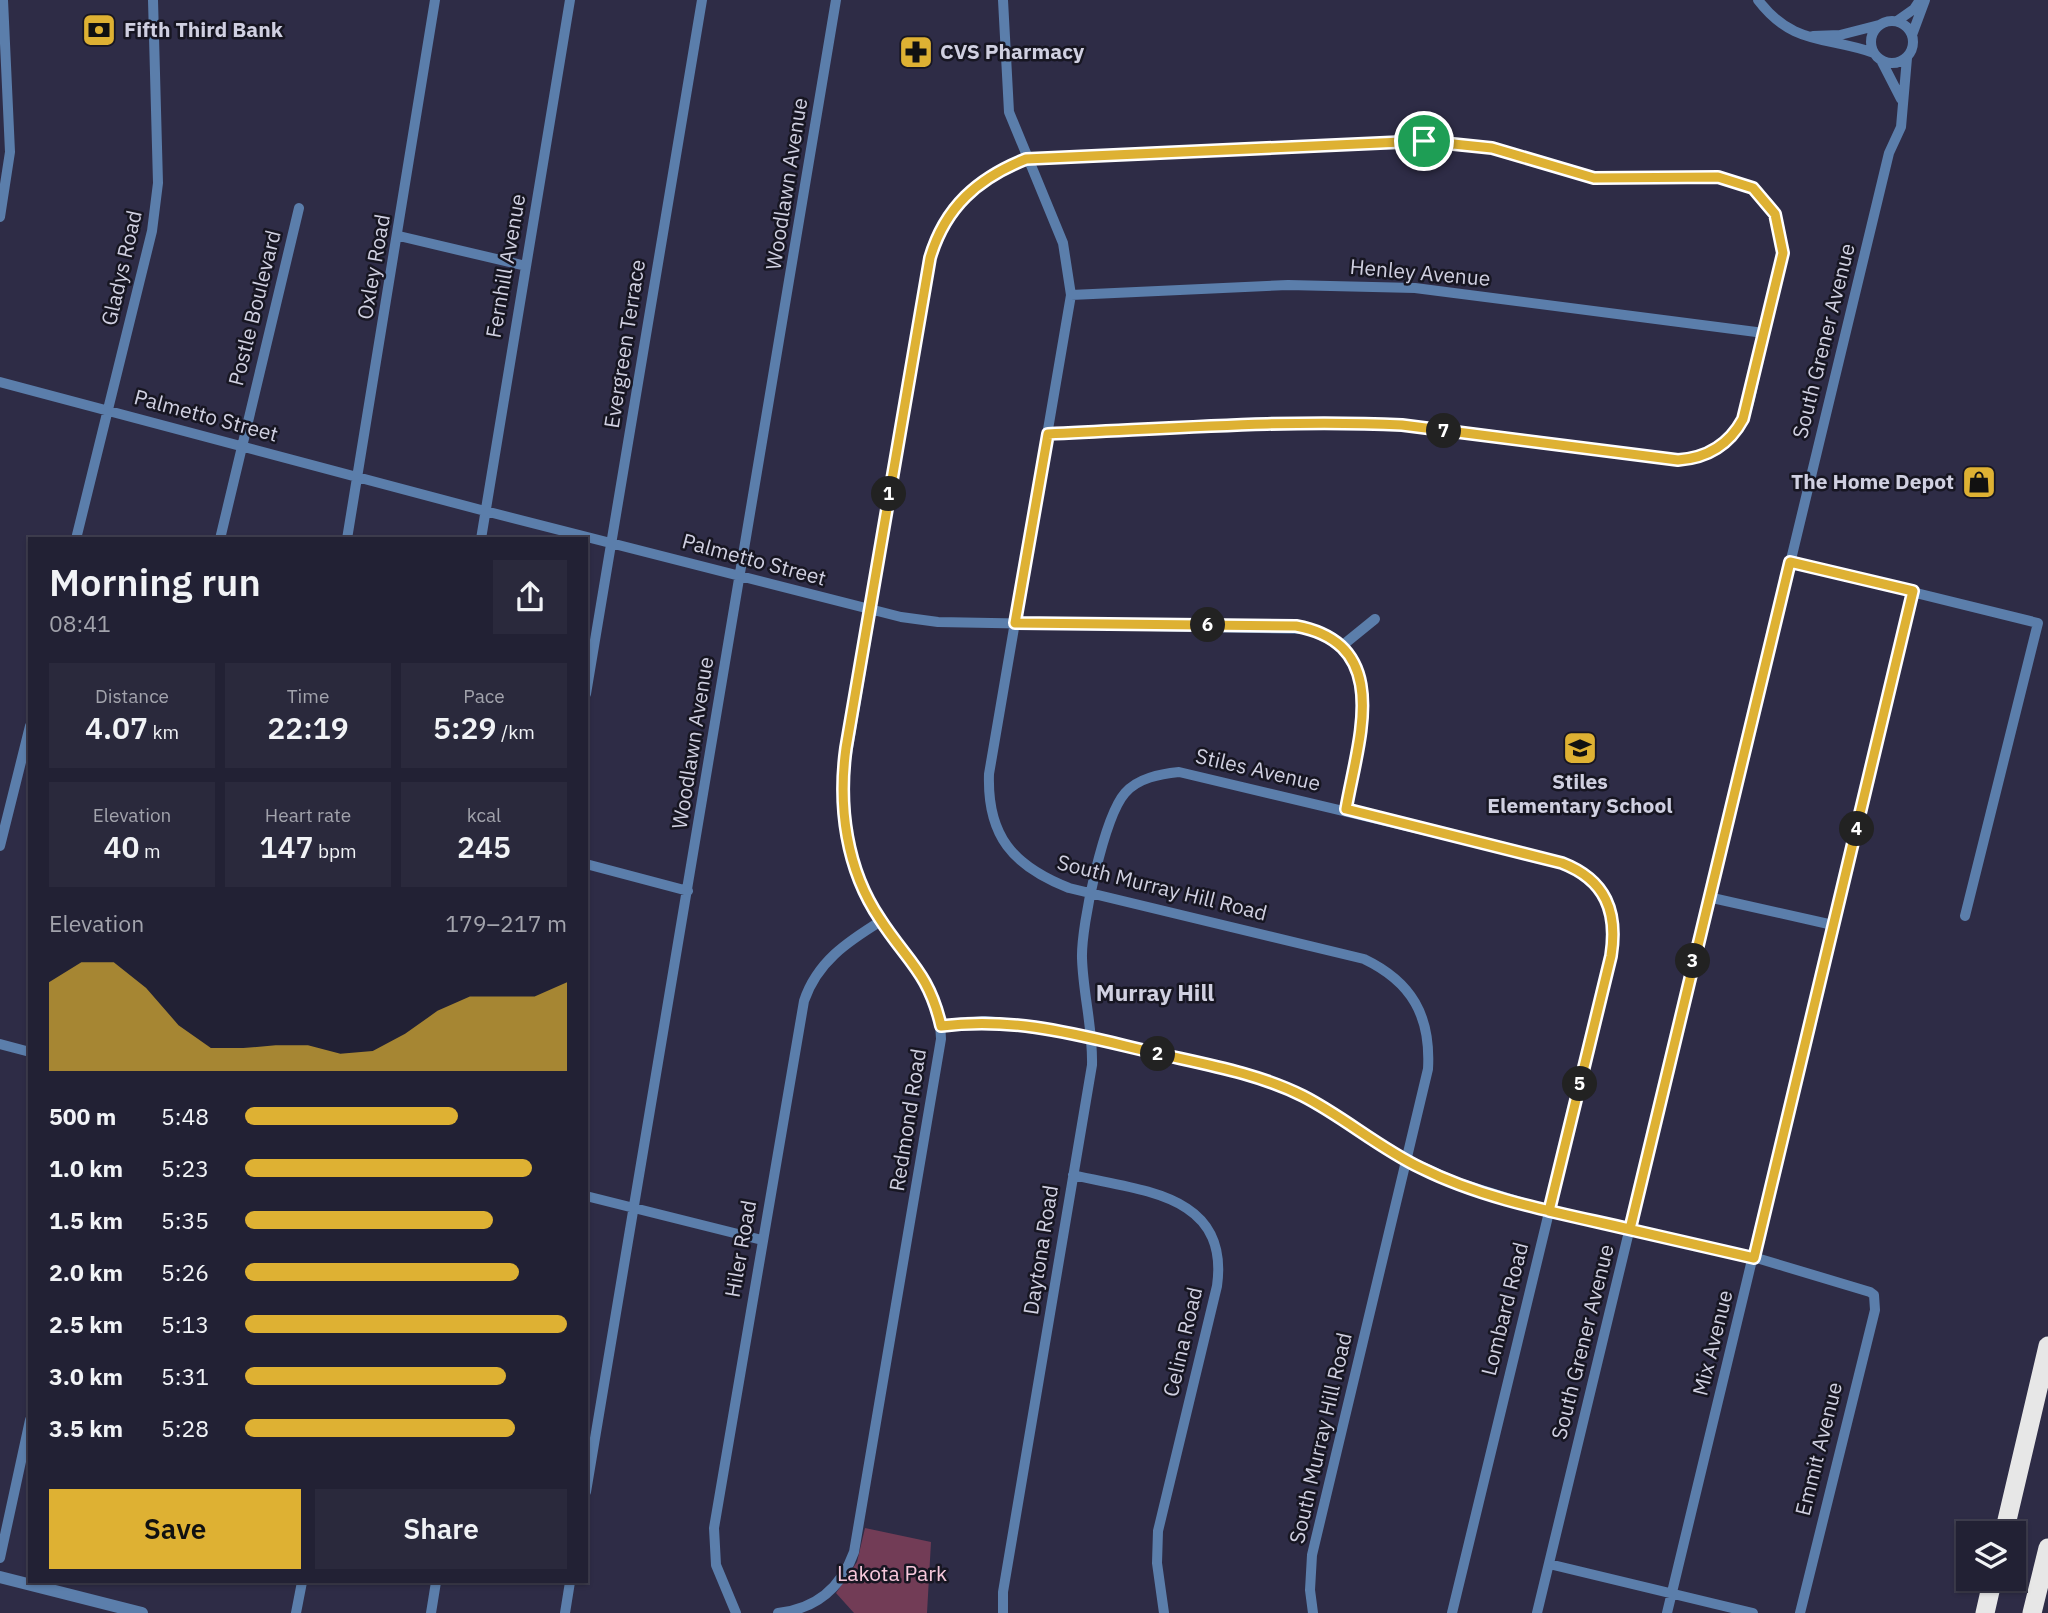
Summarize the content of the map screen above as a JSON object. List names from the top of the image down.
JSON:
{
  "streets": {
    "street": [
      "Woodlawn Avenue",
      "Fernhill Avenue",
      "Oxley Road",
      "Gladys Road",
      "Henley Avenue",
      "Postle Boulevard",
      "South Grener Avenue",
      "Evergreen Terrace",
      "Palmetto Street",
      "Stiles Avenue",
      "South Murray Hill Road",
      "Redmond Road",
      "Hiler Road",
      "Daytona Road",
      "Lombard Road",
      "Celina Road",
      "Mix Avenue",
      "Emmit Avenue"
    ]
  },
  "crossings": [
    ["Woodlawn Avenue", "Palmetto Street"],
    ["Fernhill Avenue", "Palmetto Street"],
    ["Oxley Road", "Palmetto Street"],
    ["Gladys Road", "Palmetto Street"],
    ["Henley Avenue", "South Murray Hill Road"],
    ["Postle Boulevard", "Palmetto Street"],
    ["Evergreen Terrace", "Palmetto Street"],
    ["Palmetto Street", "South Murray Hill Road"],
    ["Palmetto Street", "Redmond Road"],
    ["Stiles Avenue", "South Murray Hill Road"],
    ["Stiles Avenue", "Daytona Road"],
    ["Stiles Avenue", "Lombard Road"],
    ["South Murray Hill Road", "Redmond Road"],
    ["South Murray Hill Road", "Daytona Road"],
    ["Redmond Road", "Hiler Road"],
    ["Daytona Road", "Celina Road"],
    ["Mix Avenue", "Emmit Avenue"]
  ],
  "districts": ["Murray Hill"],
  "parks": ["Lakota Park"],
  "places": {
    "bank": ["Fifth Third Bank"],
    "pharmacy": ["CVS Pharmacy"],
    "shop": ["The Home Depot"],
    "school or university": ["Stiles Elementary School"]
  },
  "page": {
    "pins": [
      "7",
      "1",
      "6",
      "4",
      "3",
      "2",
      "5"
    ],
    "heading": ["Morning run", "08:41"],
    "stats": [
      ["Distance", "4.07 km"],
      ["Time", "22:19"],
      ["Pace", "5:29 /km"],
      ["Elevation", "40 m"],
      ["Heart rate", "147 bpm"],
      ["kcal", "245"]
    ],
    "chart": ["Elevation", "179–217 m"],
    "list": [
      {
        "name": "500 m",
        "note": "5:48"
      },
      {
        "name": "1.0 km",
        "note": "5:23"
      },
      {
        "name": "1.5 km",
        "note": "5:35"
      },
      {
        "name": "2.0 km",
        "note": "5:26"
      },
      {
        "name": "2.5 km",
        "note": "5:13"
      },
      {
        "name": "3.0 km",
        "note": "5:31"
      },
      {
        "name": "3.5 km",
        "note": "5:28"
      }
    ],
    "buttons": ["Save", "Share"]
  }
}
